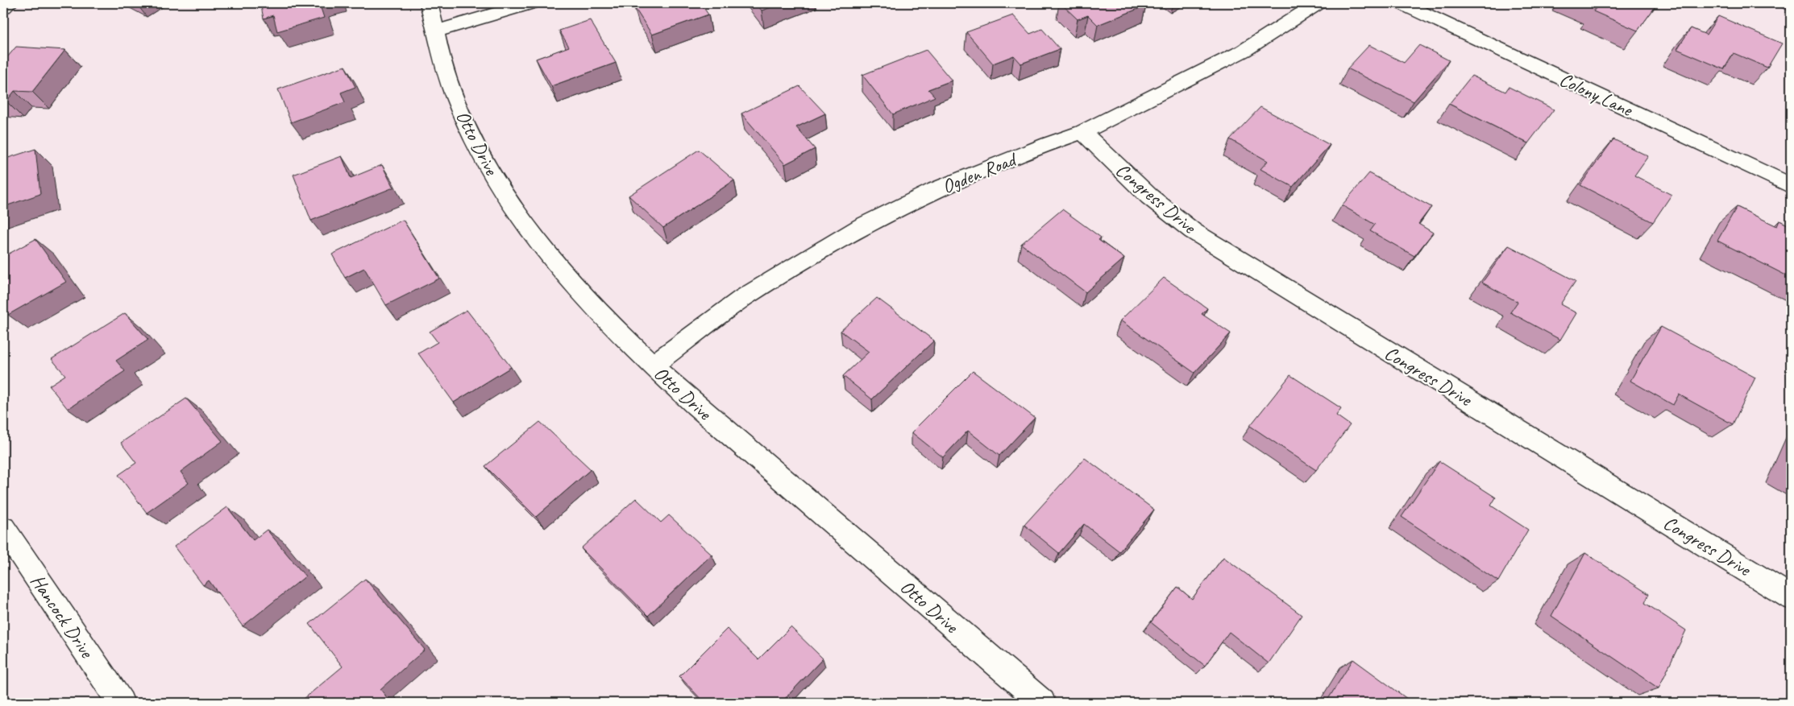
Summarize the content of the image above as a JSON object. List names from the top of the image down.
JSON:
{
  "streets": {
    "street": [
      "Colony Lane",
      "Otto Drive",
      "Ogden Road",
      "Congress Drive",
      "Hancock Drive"
    ]
  },
  "crossings": [
    ["Otto Drive", "Ogden Road"],
    ["Ogden Road", "Congress Drive"]
  ]
}
